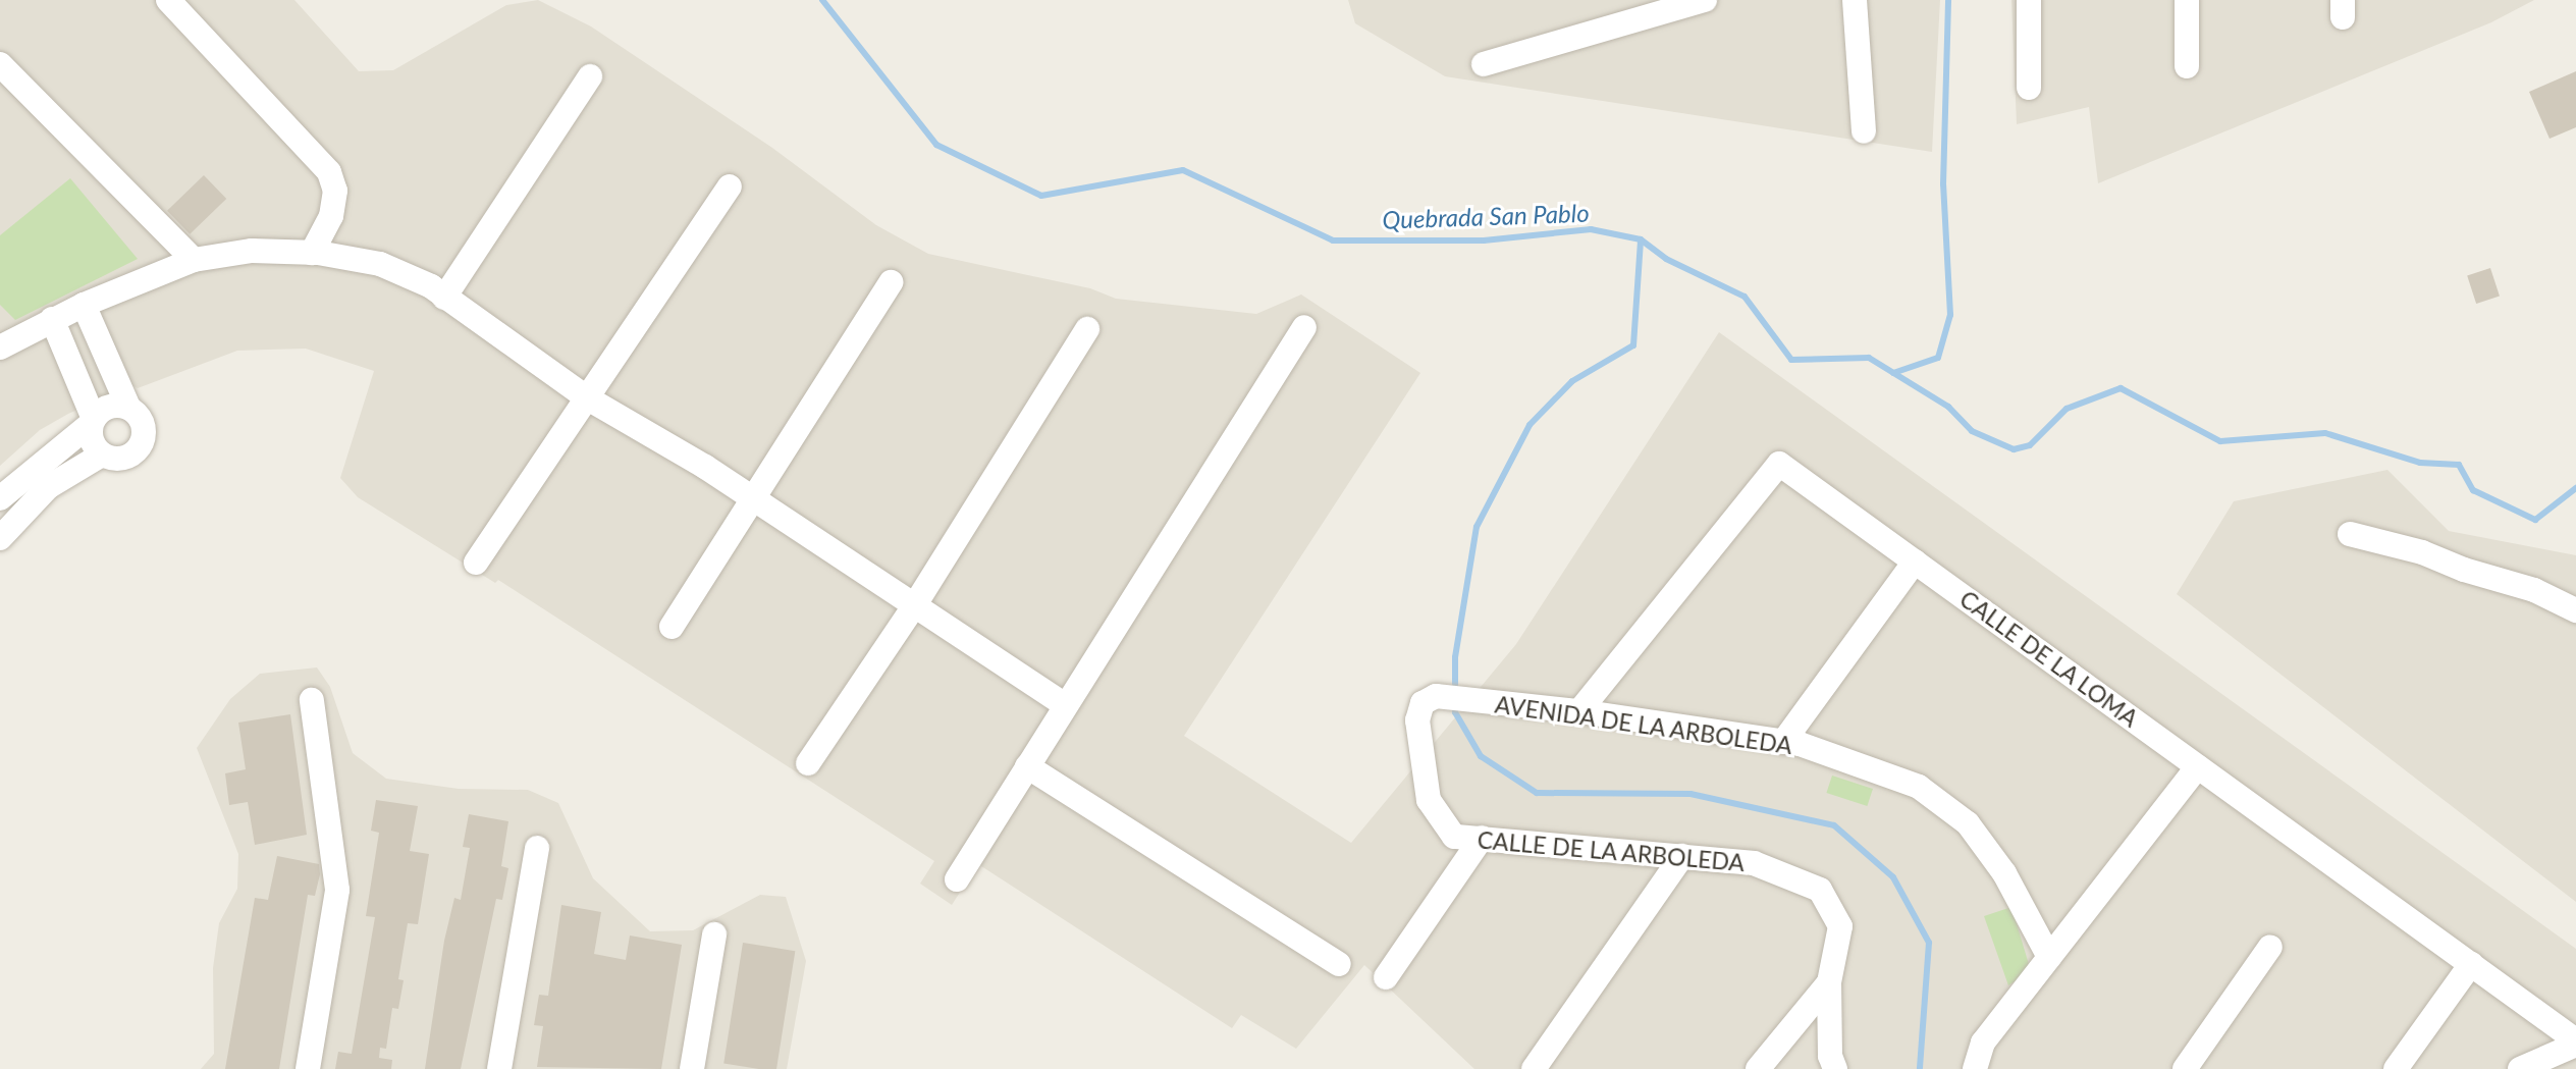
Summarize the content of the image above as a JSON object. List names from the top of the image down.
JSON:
{
  "streets": {
    "street": ["CALLE DE LA LOMA", "AVENIDA DE LA ARBOLEDA", "CALLE DE LA ARBOLEDA"]
  },
  "crossings": [
    ["CALLE DE LA LOMA", "AVENIDA DE LA ARBOLEDA"],
    ["AVENIDA DE LA ARBOLEDA", "CALLE DE LA ARBOLEDA"]
  ],
  "water": ["Quebrada San Pablo"]
}
